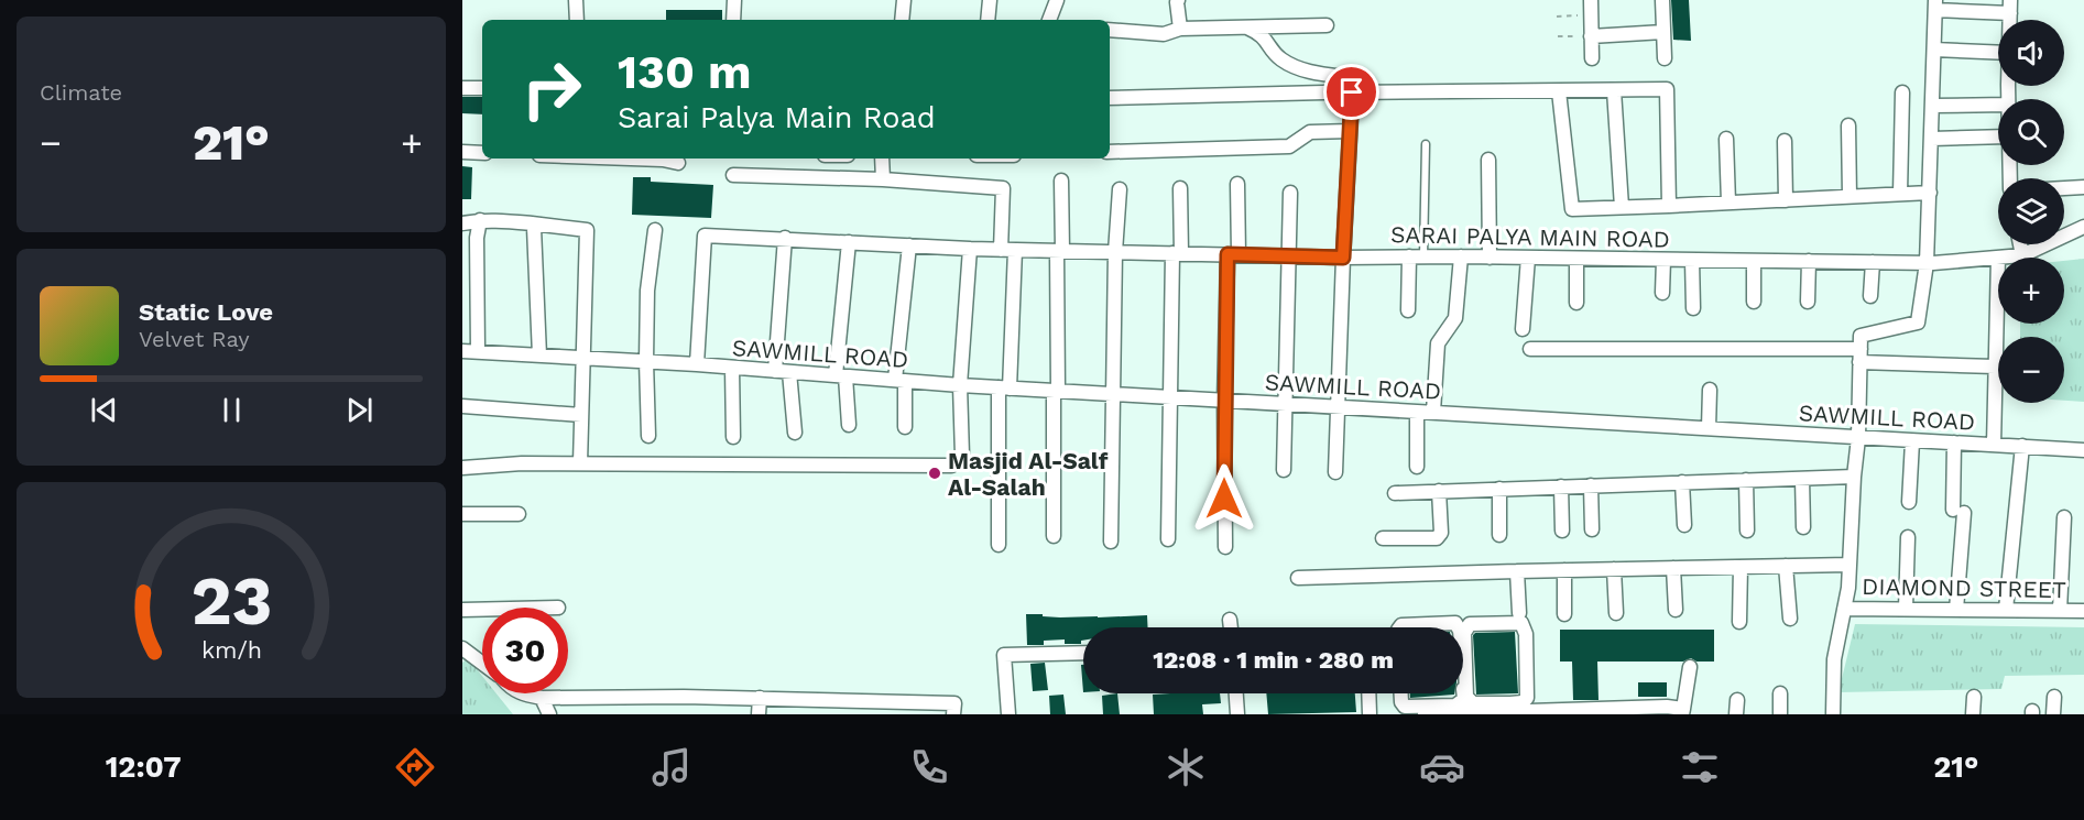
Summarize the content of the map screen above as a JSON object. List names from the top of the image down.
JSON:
{
  "streets": {
    "street": ["SARAI PALYA MAIN ROAD", "SAWMILL ROAD", "DIAMOND STREET"]
  },
  "crossings": [
    ["SARAI PALYA MAIN ROAD", "SAWMILL ROAD"]
  ],
  "places": ["Masjid Al-Salf Al-Salah"],
  "page": {
    "tile": "Climate",
    "map_buttons": ["+", "−"],
    "turn": ["130 m", "Sarai Palya Main Road"],
    "heat": ["−", "21°", "+"],
    "song": ["Static Love", "Velvet Ray"],
    "limit": "30",
    "trip": "12:08 · 1 min · 280 m",
    "tabs": ["12:07", "21°"],
    "gauge": ["23", "km/h"]
  }
}
